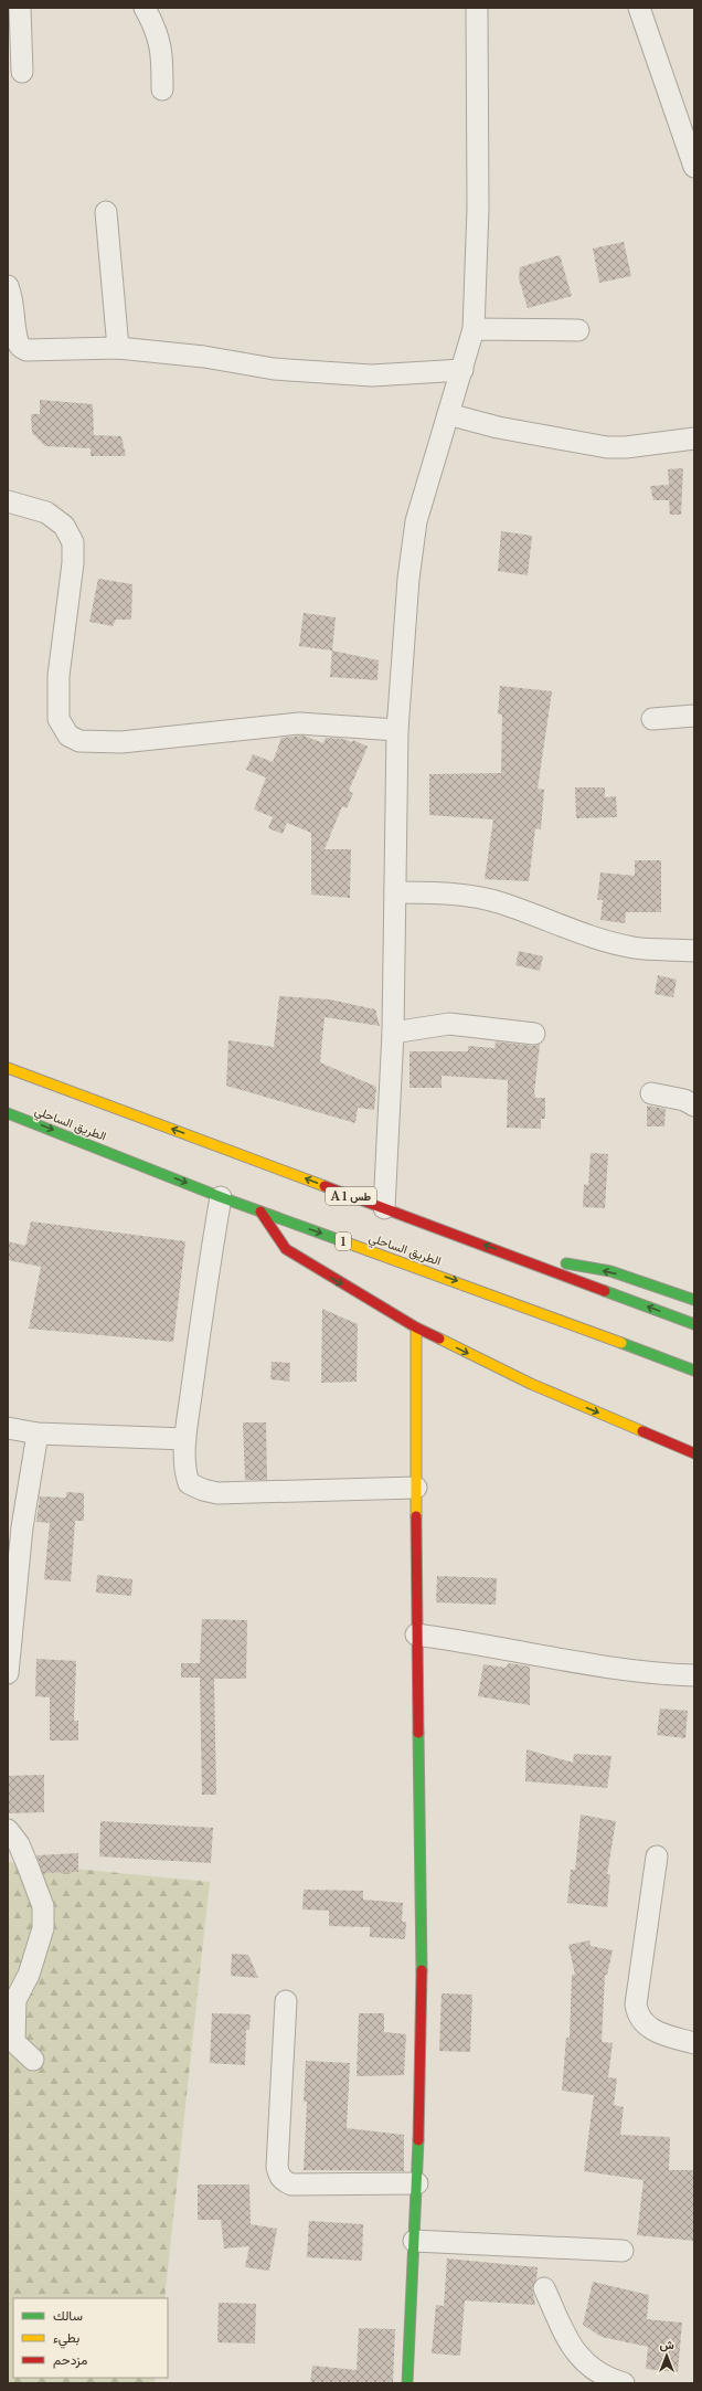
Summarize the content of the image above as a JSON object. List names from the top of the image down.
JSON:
{
  "streets": {
    "main road": ["الطريق الساحلي", "A 1 طس", "1"]
  },
  "legend": ["سالك", "بطيء", "مزدحم"],
  "north": "top"
}
